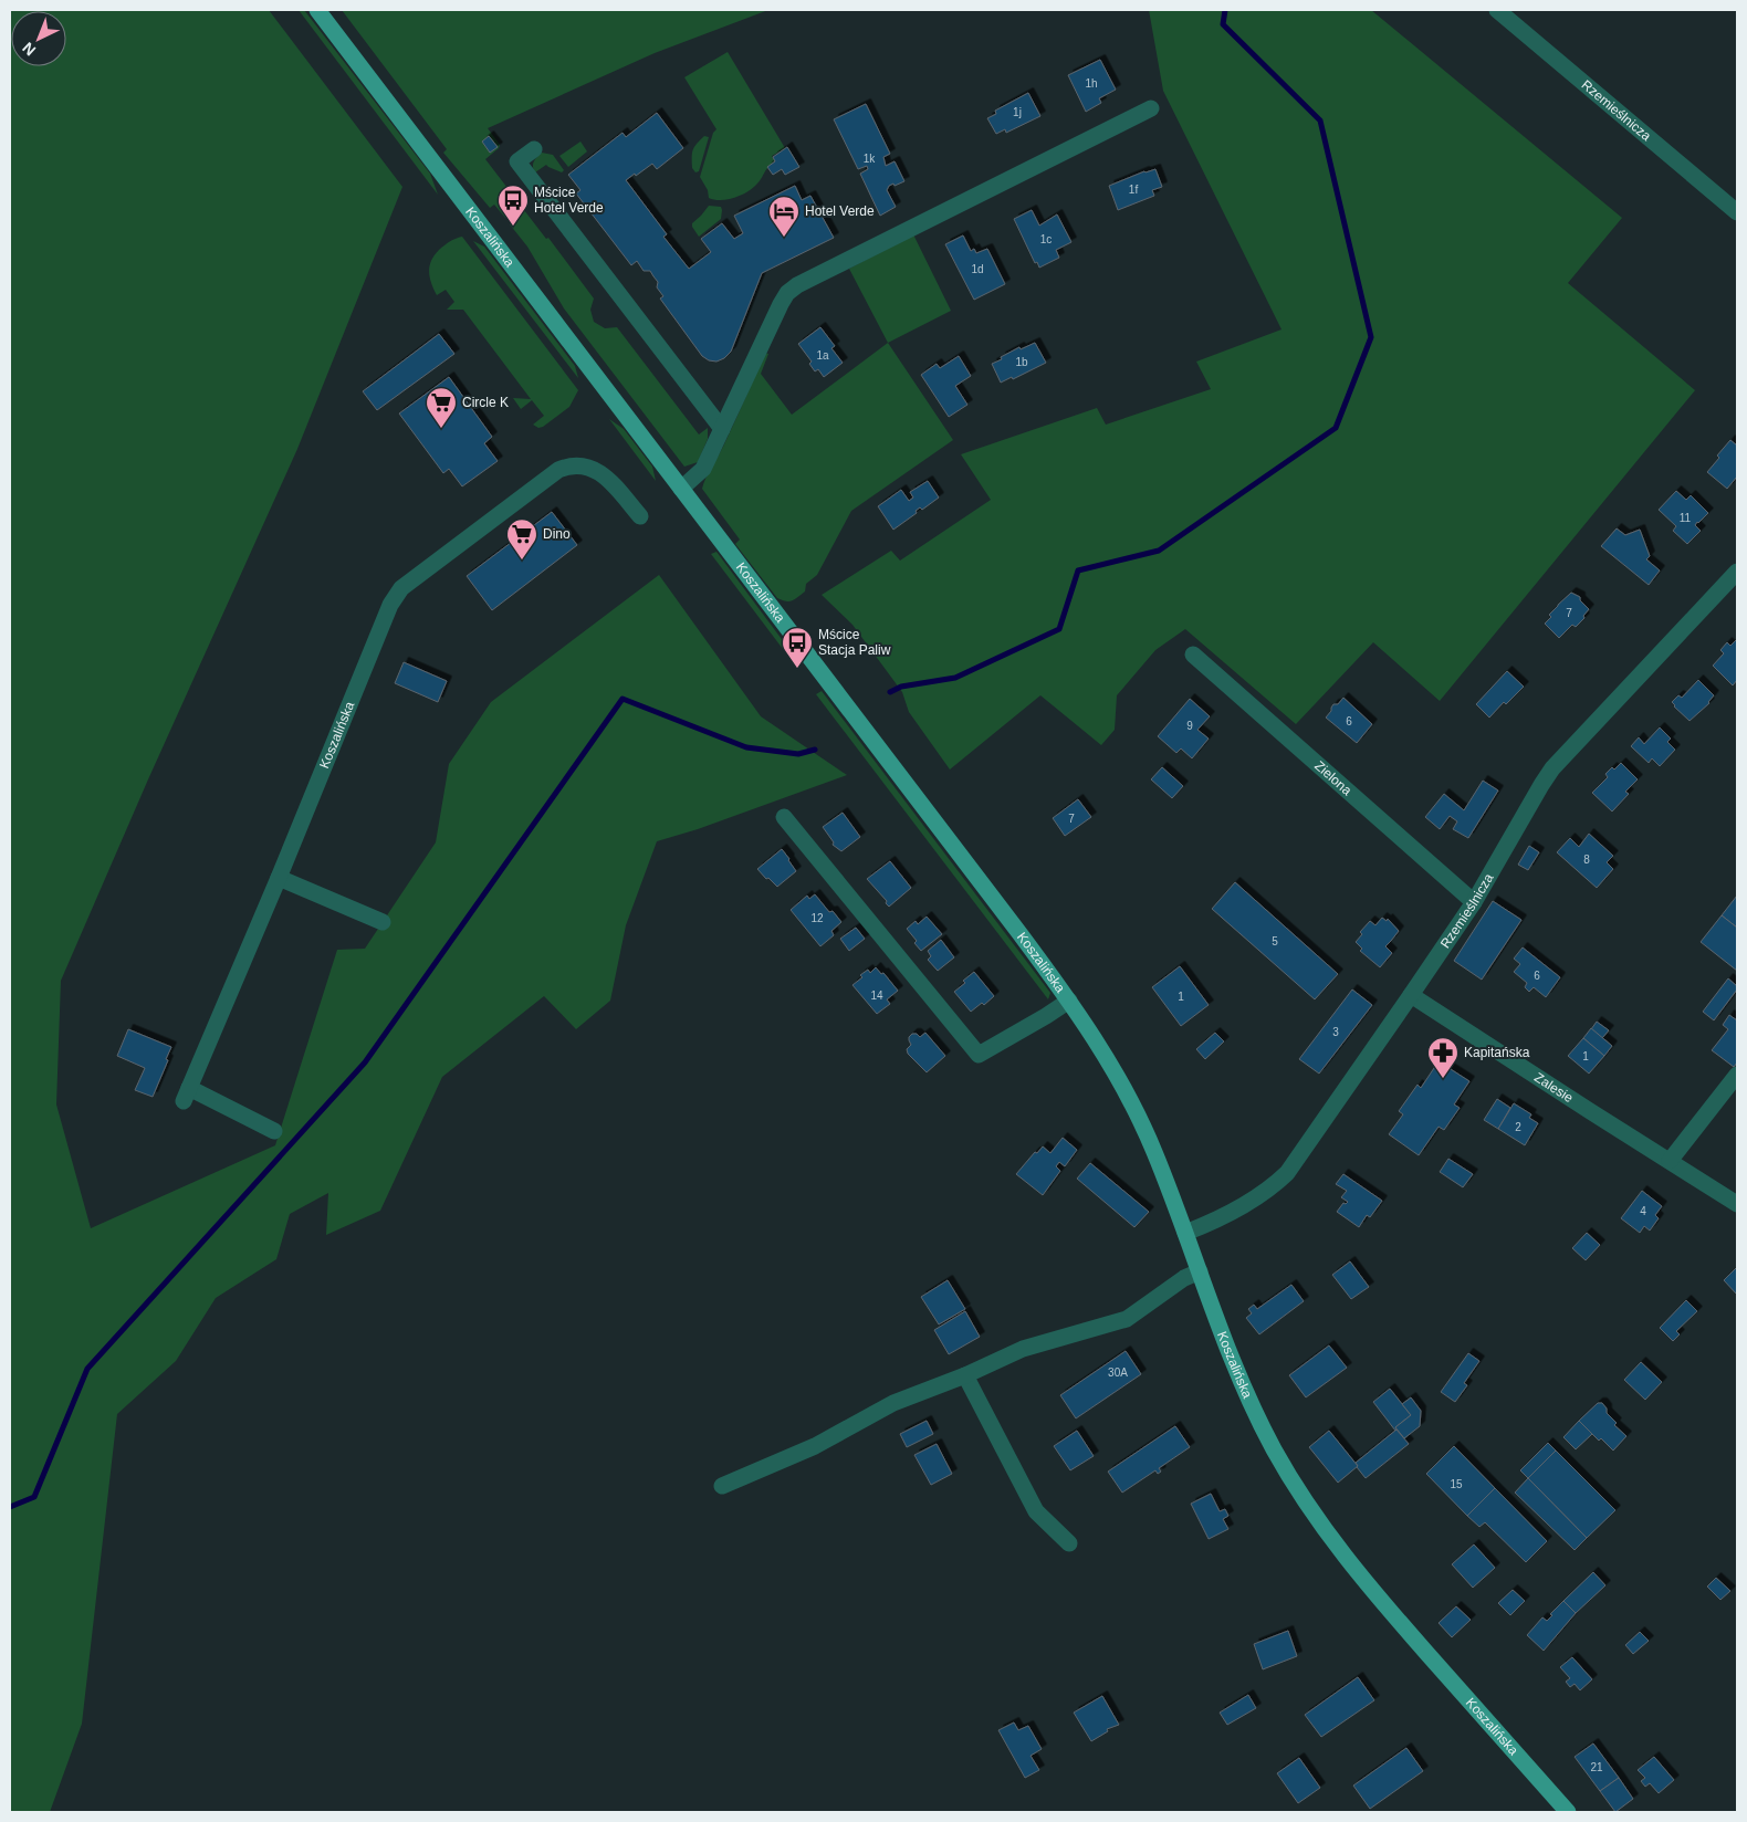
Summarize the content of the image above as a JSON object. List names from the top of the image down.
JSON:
{
  "streets": {
    "main road": ["Koszalińska"],
    "street": ["Rzemieślnicza", "Zielona", "Zalesie"]
  },
  "crossings": [
    ["Rzemieślnicza", "Koszalińska"],
    ["Rzemieślnicza", "Zielona"],
    ["Rzemieślnicza", "Zalesie"]
  ],
  "places": {
    "bus stop": ["Mścice Hotel Verde", "Mścice Stacja Paliw"],
    "hotel": ["Hotel Verde"],
    "supermarket": ["Circle K", "Dino"],
    "pharmacy": ["Kapitańska"]
  },
  "house_numbers": [
    "1h",
    "1j",
    "1k",
    "1f",
    "1c",
    "1d",
    "1a",
    "1b",
    "11",
    "7",
    "6",
    "9",
    "7",
    "8",
    "12",
    "5",
    "6",
    "14",
    "1",
    "3",
    "1",
    "2",
    "4",
    "30A",
    "15",
    "21"
  ],
  "north": "bottom left"
}
